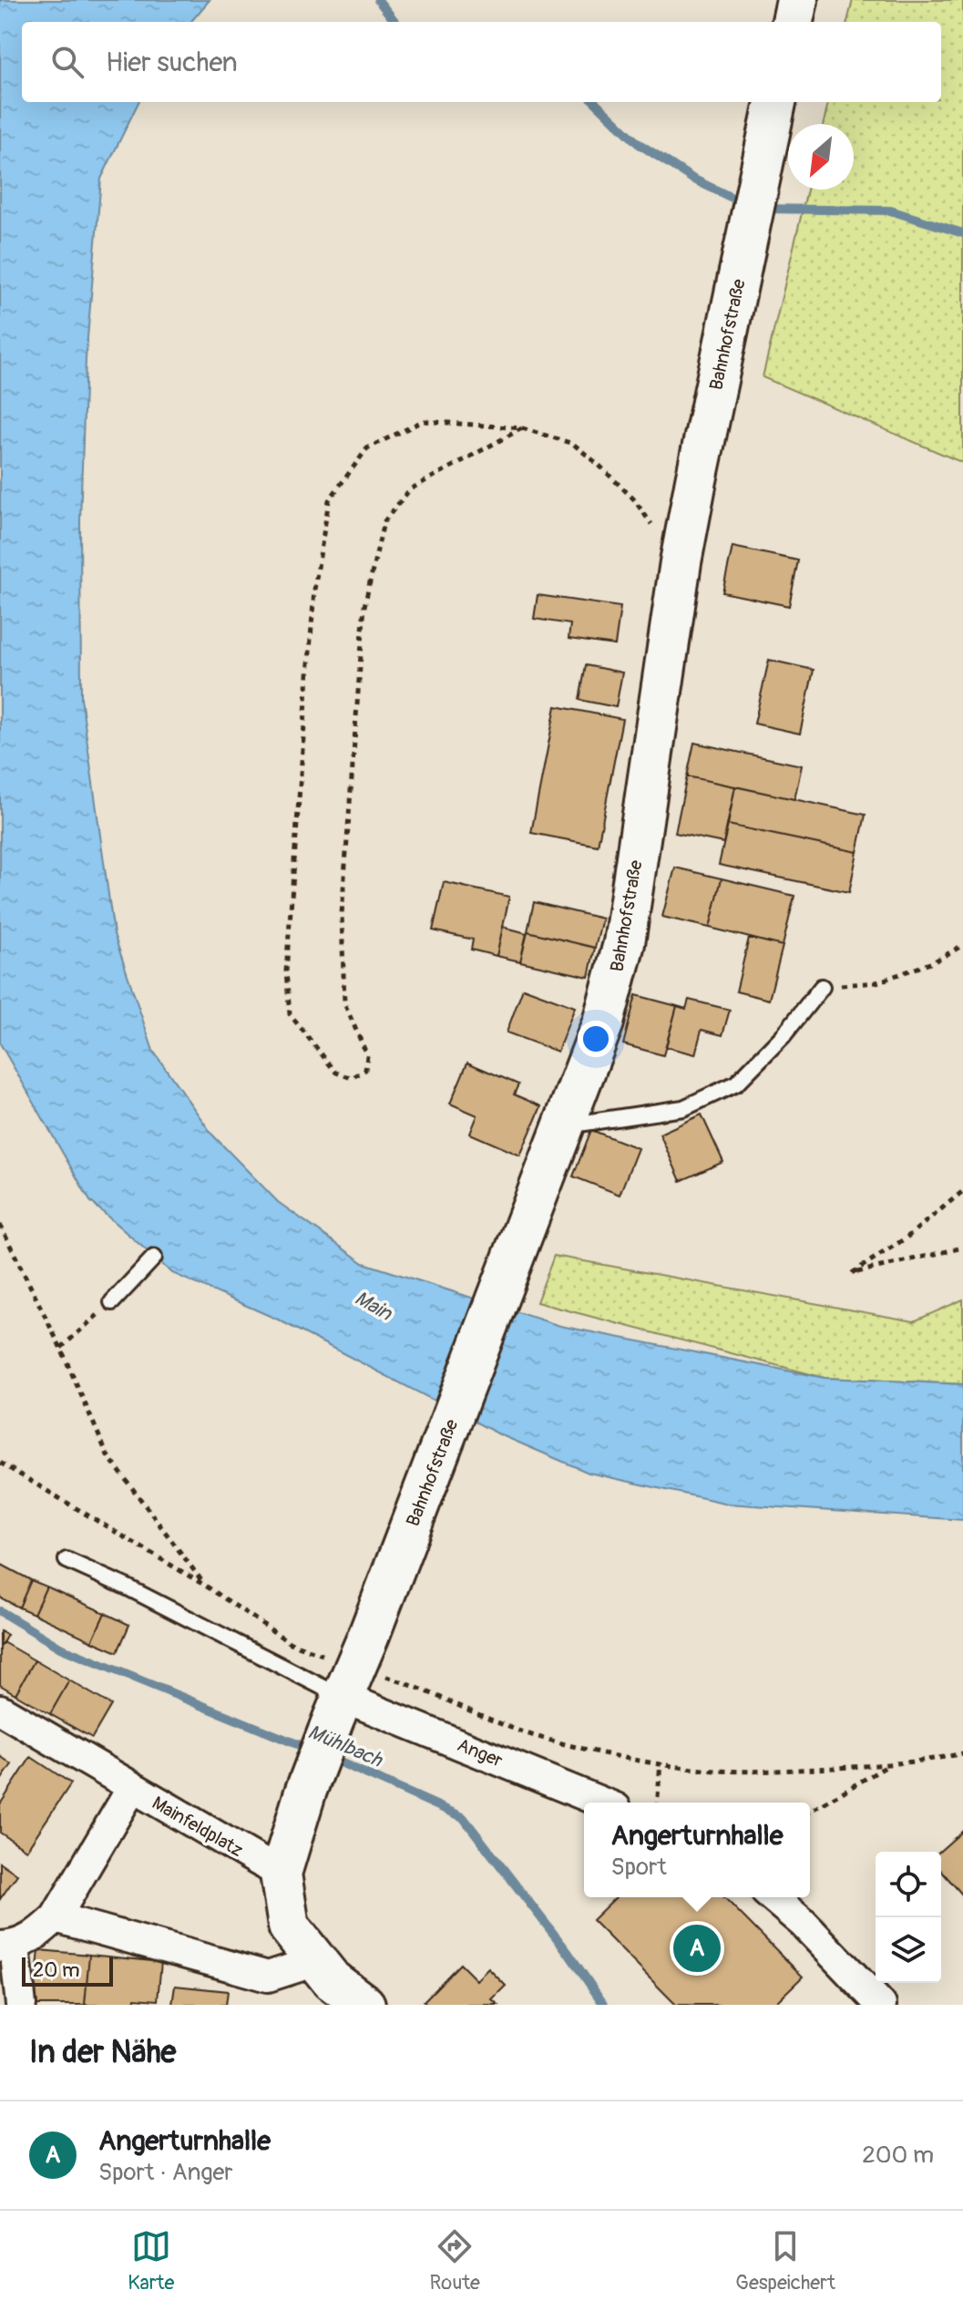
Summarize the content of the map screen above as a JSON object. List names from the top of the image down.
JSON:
{
  "streets": {
    "street": ["Bahnhofstraße", "Anger", "Mainfeldplatz"]
  },
  "crossings": [
    ["Bahnhofstraße", "Anger"],
    ["Bahnhofstraße", "Mainfeldplatz"]
  ],
  "water": ["Main", "Mühlbach"],
  "scale_bar": "20 m",
  "north": "bottom left",
  "page": {
    "search": "Hier suchen",
    "popup": ["Angerturnhalle", "Sport"],
    "pins": "A",
    "scale": "20 m",
    "heading": "In der Nähe",
    "list": [
      {
        "mark": "A",
        "name": "Angerturnhalle",
        "note": "Sport · Anger",
        "value": "200 m"
      }
    ],
    "nav": ["Karte", "Route", "Gespeichert"]
  }
}
